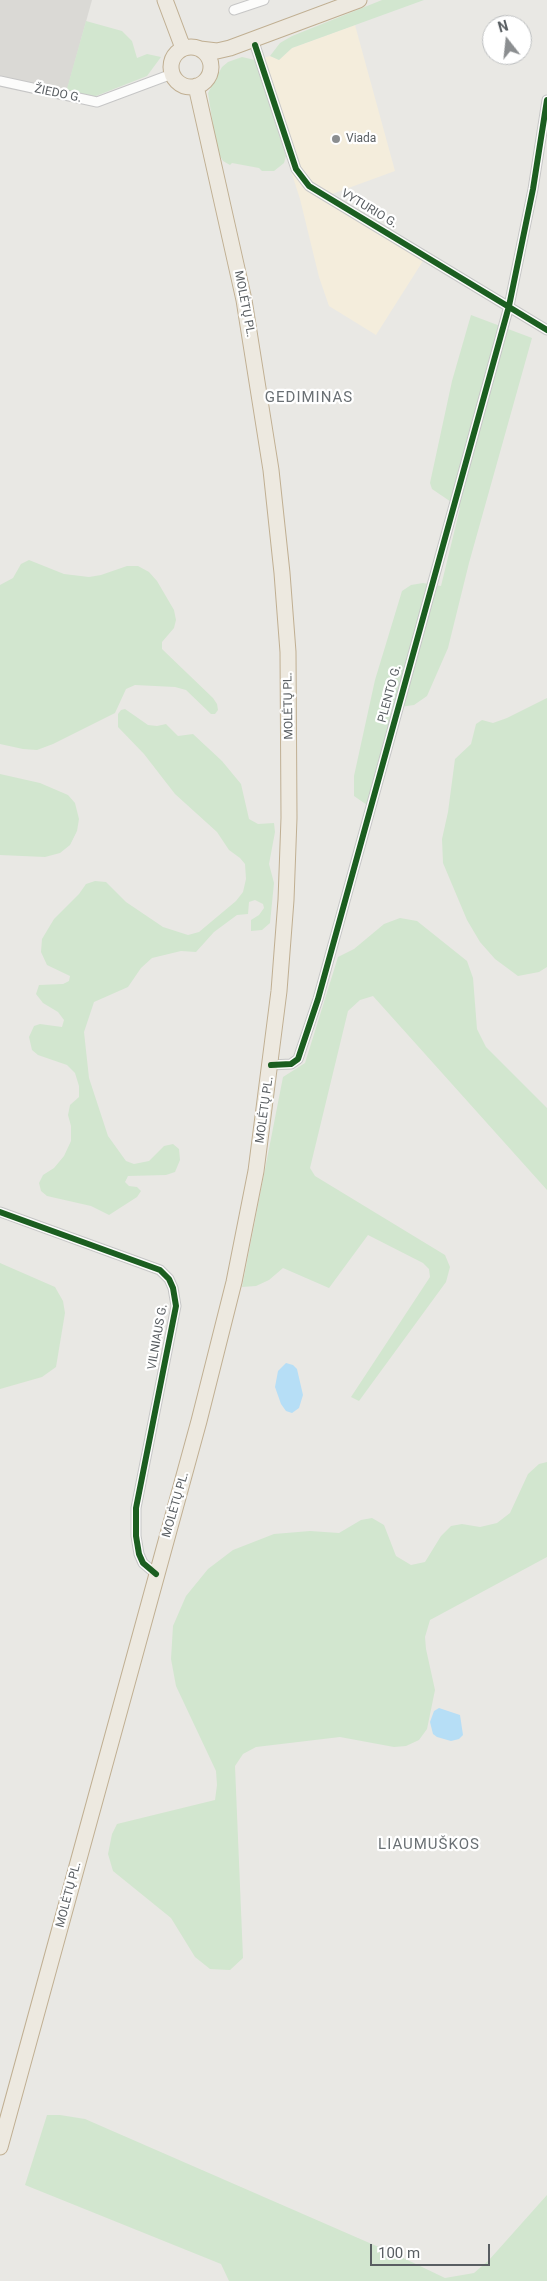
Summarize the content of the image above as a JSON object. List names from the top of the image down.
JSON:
{
  "streets": {
    "highway": ["MOLĖTŲ PL."],
    "street": [
      "ŽIEDO G.",
      "VYTURIO G.",
      "PLENTO G.",
      "VILNIAUS G."
    ]
  },
  "crossings": [
    ["ŽIEDO G.", "MOLĖTŲ PL."],
    ["VYTURIO G.", "PLENTO G."],
    ["MOLĖTŲ PL.", "PLENTO G."],
    ["MOLĖTŲ PL.", "VILNIAUS G."]
  ],
  "districts": ["GEDIMINAS", "LIAUMUŠKOS"],
  "places": ["Viada"],
  "scale_bar": "100 m",
  "north": "top"
}
